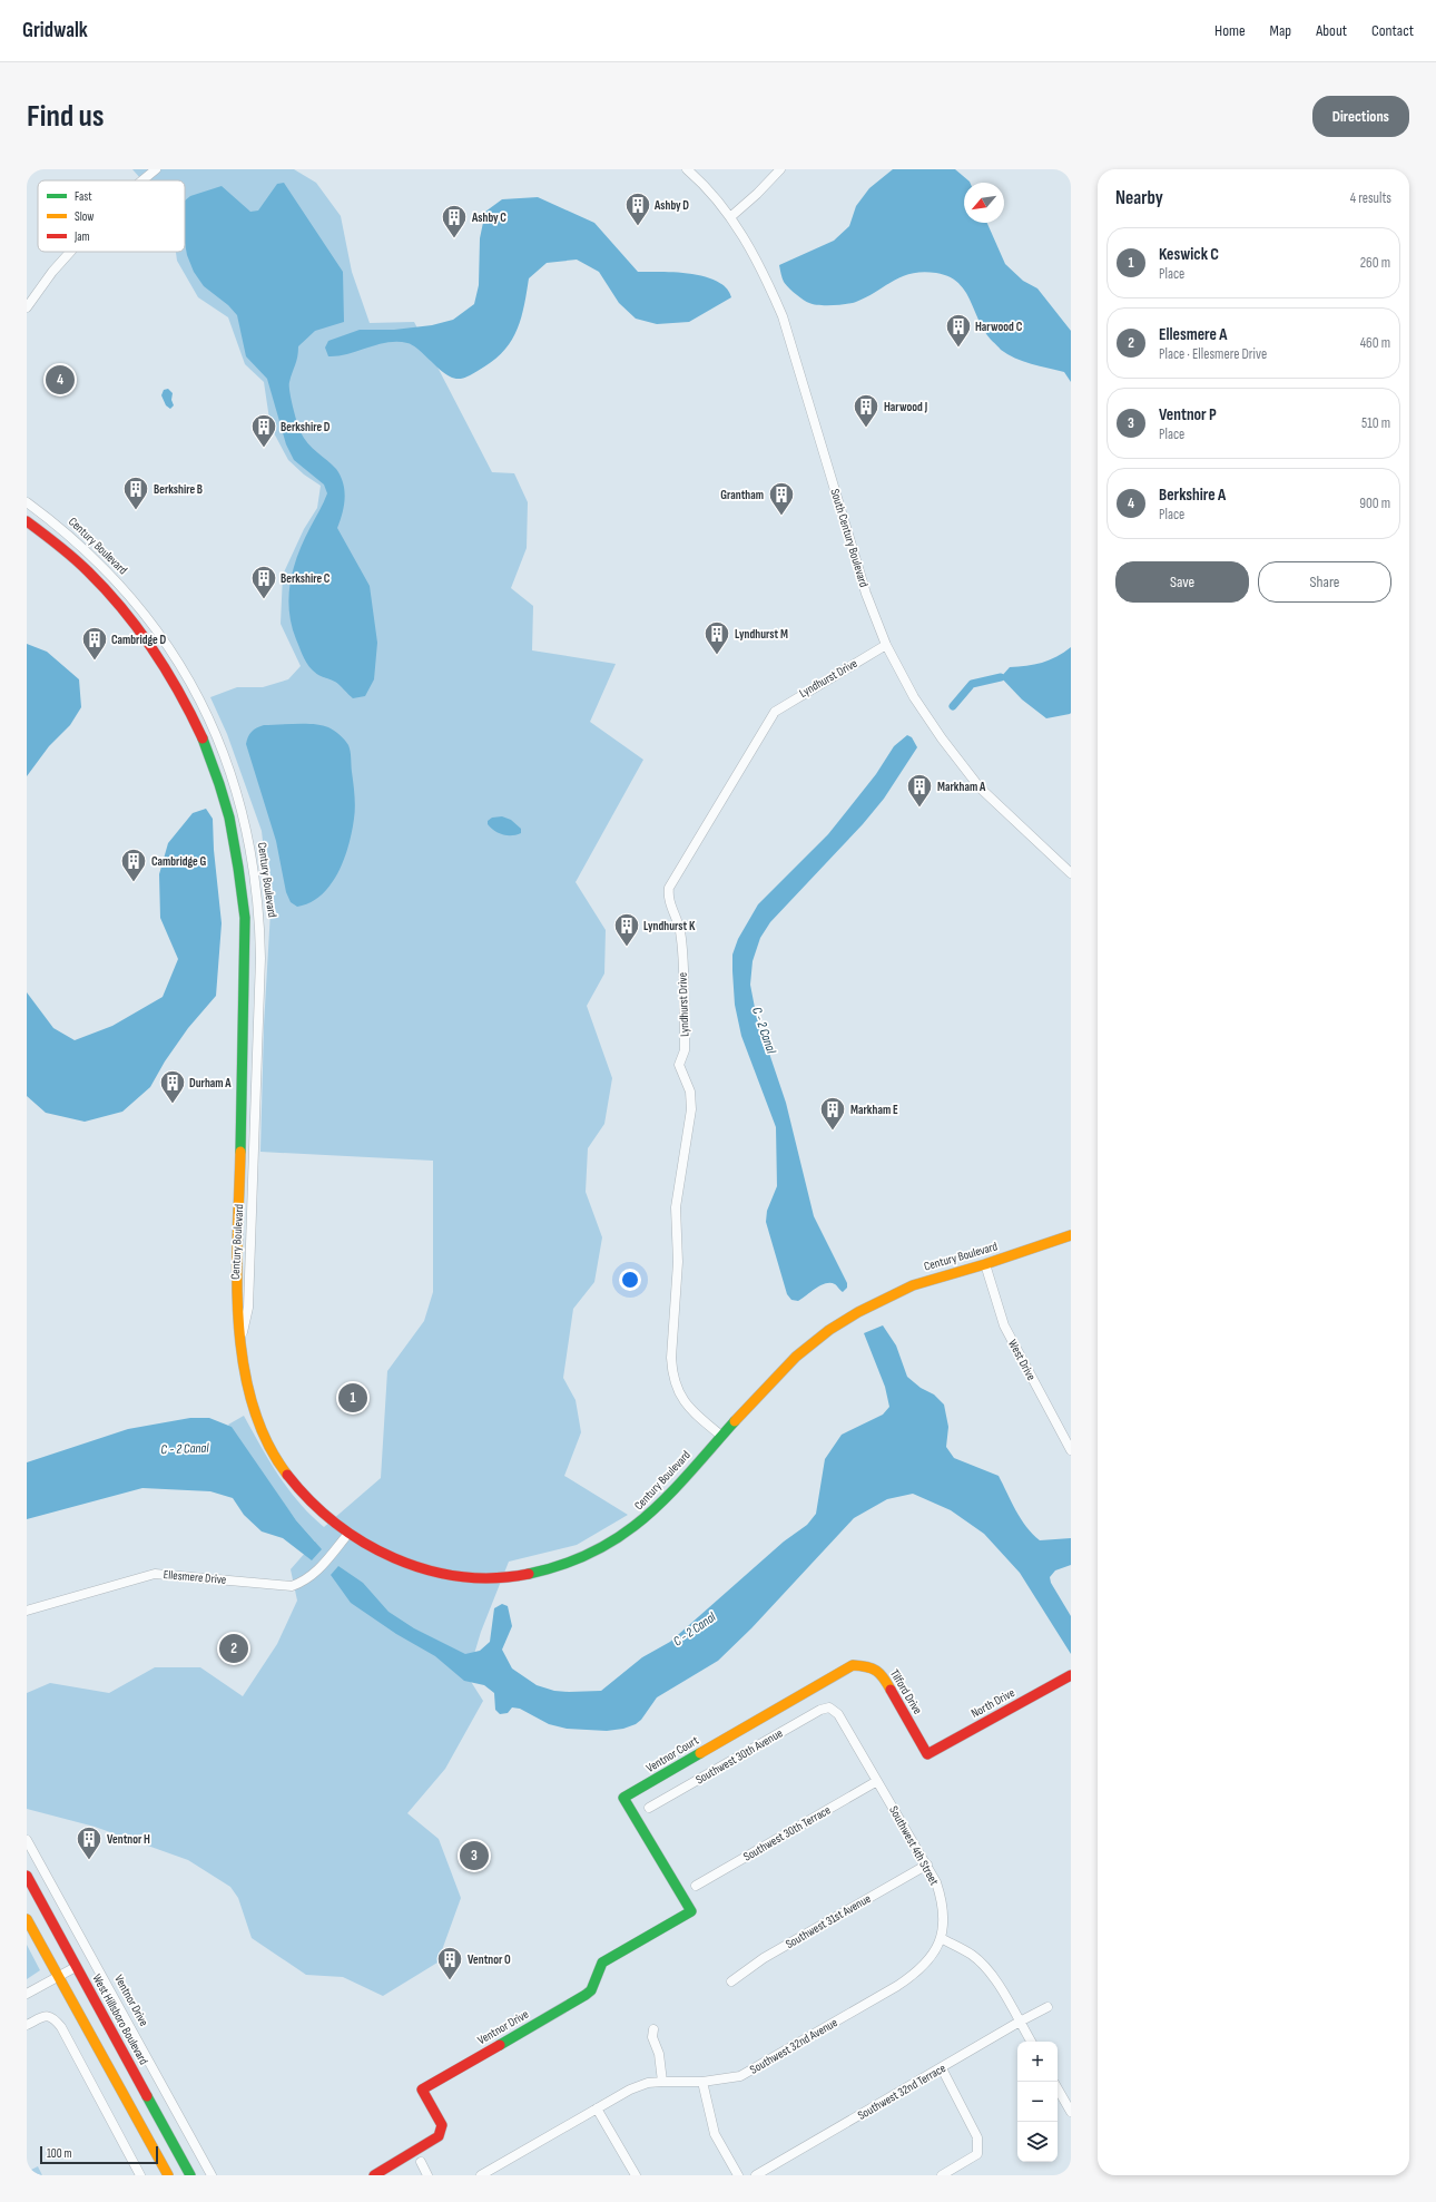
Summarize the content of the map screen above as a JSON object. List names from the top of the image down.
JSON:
{
  "streets": {
    "street": [
      "South Century Boulevard",
      "Century Boulevard",
      "Lyndhurst Drive",
      "West Drive",
      "Ellesmere Drive",
      "Tilford Drive",
      "North Drive",
      "Ventnor Court",
      "Southwest 30th Avenue",
      "Southwest 30th Terrace",
      "Southwest 4th Street",
      "Southwest 31st Avenue",
      "Ventnor Drive",
      "West Hillsboro Boulevard",
      "Southwest 32nd Avenue",
      "Southwest 32nd Terrace"
    ]
  },
  "crossings": [
    ["South Century Boulevard", "Lyndhurst Drive"],
    ["Century Boulevard", "Lyndhurst Drive"],
    ["Century Boulevard", "West Drive"],
    ["Century Boulevard", "Ellesmere Drive"],
    ["Tilford Drive", "North Drive"],
    ["Tilford Drive", "Ventnor Court"],
    ["Ventnor Court", "Ventnor Drive"],
    ["Southwest 30th Avenue", "Southwest 4th Street"],
    ["Southwest 30th Terrace", "Southwest 4th Street"],
    ["Southwest 4th Street", "Southwest 31st Avenue"],
    ["Southwest 4th Street", "Southwest 32nd Avenue"]
  ],
  "water": ["C - 2 Canal"],
  "places": {
    "building": [
      "Ashby D",
      "Ashby C",
      "Harwood C",
      "Harwood J",
      "Berkshire D",
      "Berkshire B",
      "Grantham",
      "Berkshire C",
      "Lyndhurst M",
      "Cambridge D",
      "Markham A",
      "Cambridge G",
      "Lyndhurst K",
      "Durham A",
      "Markham E",
      "Ventnor H",
      "Ventnor O"
    ]
  },
  "legend": ["Fast", "Slow", "Jam"],
  "scale_bar": "100 m",
  "north": "bottom left",
  "page": {
    "header": "Gridwalk",
    "nav": [
      "Home",
      "Map",
      "About",
      "Contact"
    ],
    "buttons": [
      "Directions",
      ["Save", "Share"]
    ],
    "title": "Find us",
    "heading": ["Nearby", "4 results"],
    "list": [
      {
        "mark": "1",
        "name": "Keswick C",
        "note": "Place",
        "value": "260 m"
      },
      {
        "mark": "2",
        "name": "Ellesmere A",
        "note": "Place · Ellesmere Drive",
        "value": "460 m"
      },
      {
        "mark": "3",
        "name": "Ventnor P",
        "note": "Place",
        "value": "510 m"
      },
      {
        "mark": "4",
        "name": "Berkshire A",
        "note": "Place",
        "value": "900 m"
      }
    ],
    "pins": [
      "4",
      "1",
      "2",
      "3"
    ],
    "map_buttons": ["+", "−"],
    "scale": "100 m"
  }
}
